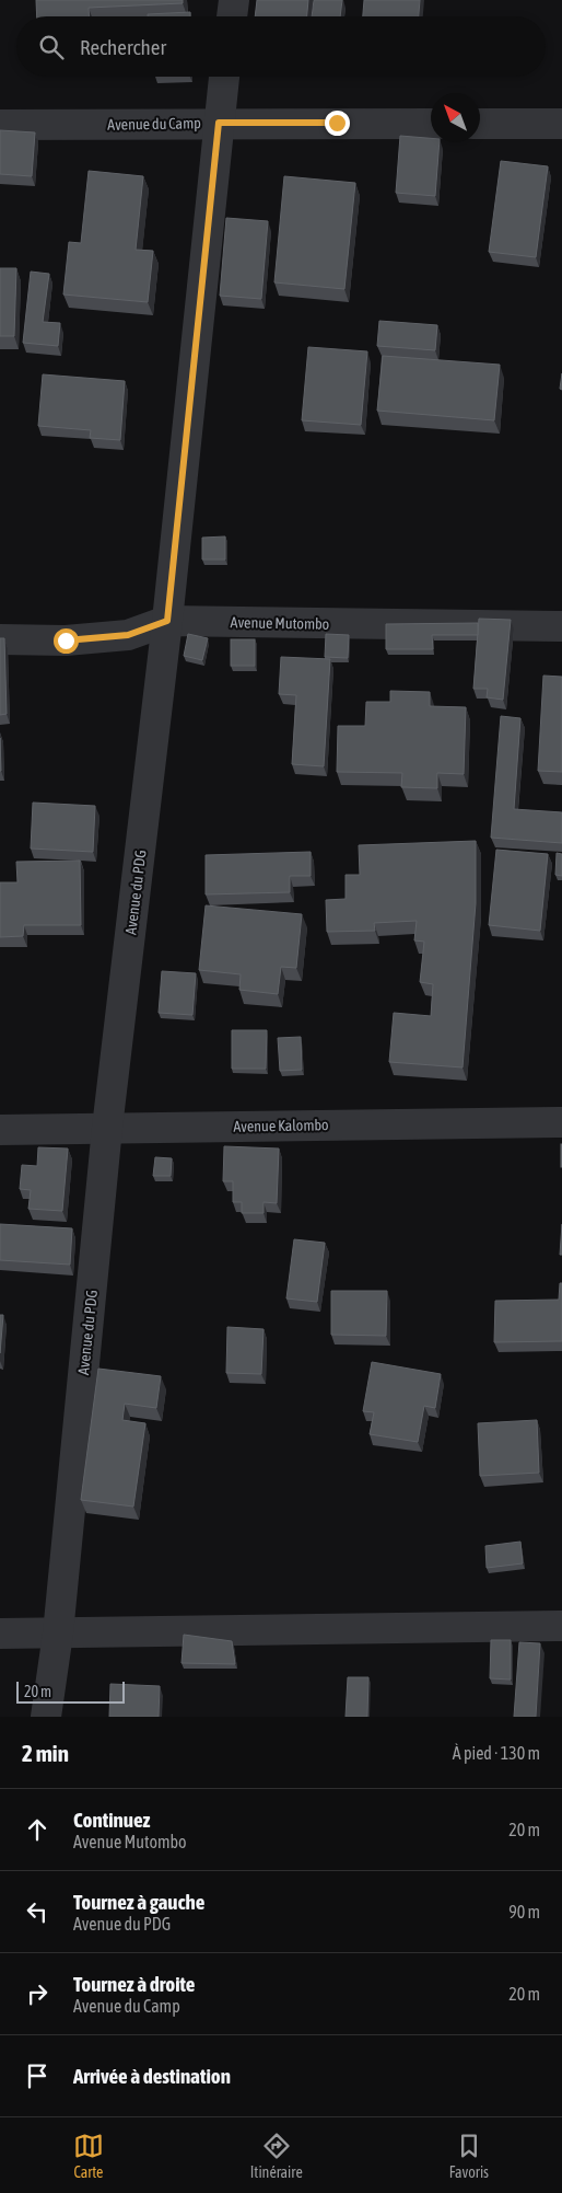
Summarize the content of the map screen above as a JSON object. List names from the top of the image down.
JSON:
{
  "streets": {
    "street": [
      "Avenue du Camp",
      "Avenue Mutombo",
      "Avenue du PDG",
      "Avenue Kalombo"
    ]
  },
  "crossings": [
    ["Avenue du Camp", "Avenue du PDG"],
    ["Avenue Mutombo", "Avenue du PDG"],
    ["Avenue du PDG", "Avenue Kalombo"]
  ],
  "scale_bar": "20 m",
  "north": "top left",
  "page": {
    "search": "Rechercher",
    "scale": "20 m",
    "heading": ["2 min", "À pied · 130 m"],
    "list": [
      ["Continuez", "Avenue Mutombo", "20 m"],
      ["Tournez à gauche", "Avenue du PDG", "90 m"],
      ["Tournez à droite", "Avenue du Camp", "20 m"],
      "Arrivée à destination"
    ],
    "nav": ["Carte", "Itinéraire", "Favoris"]
  }
}
